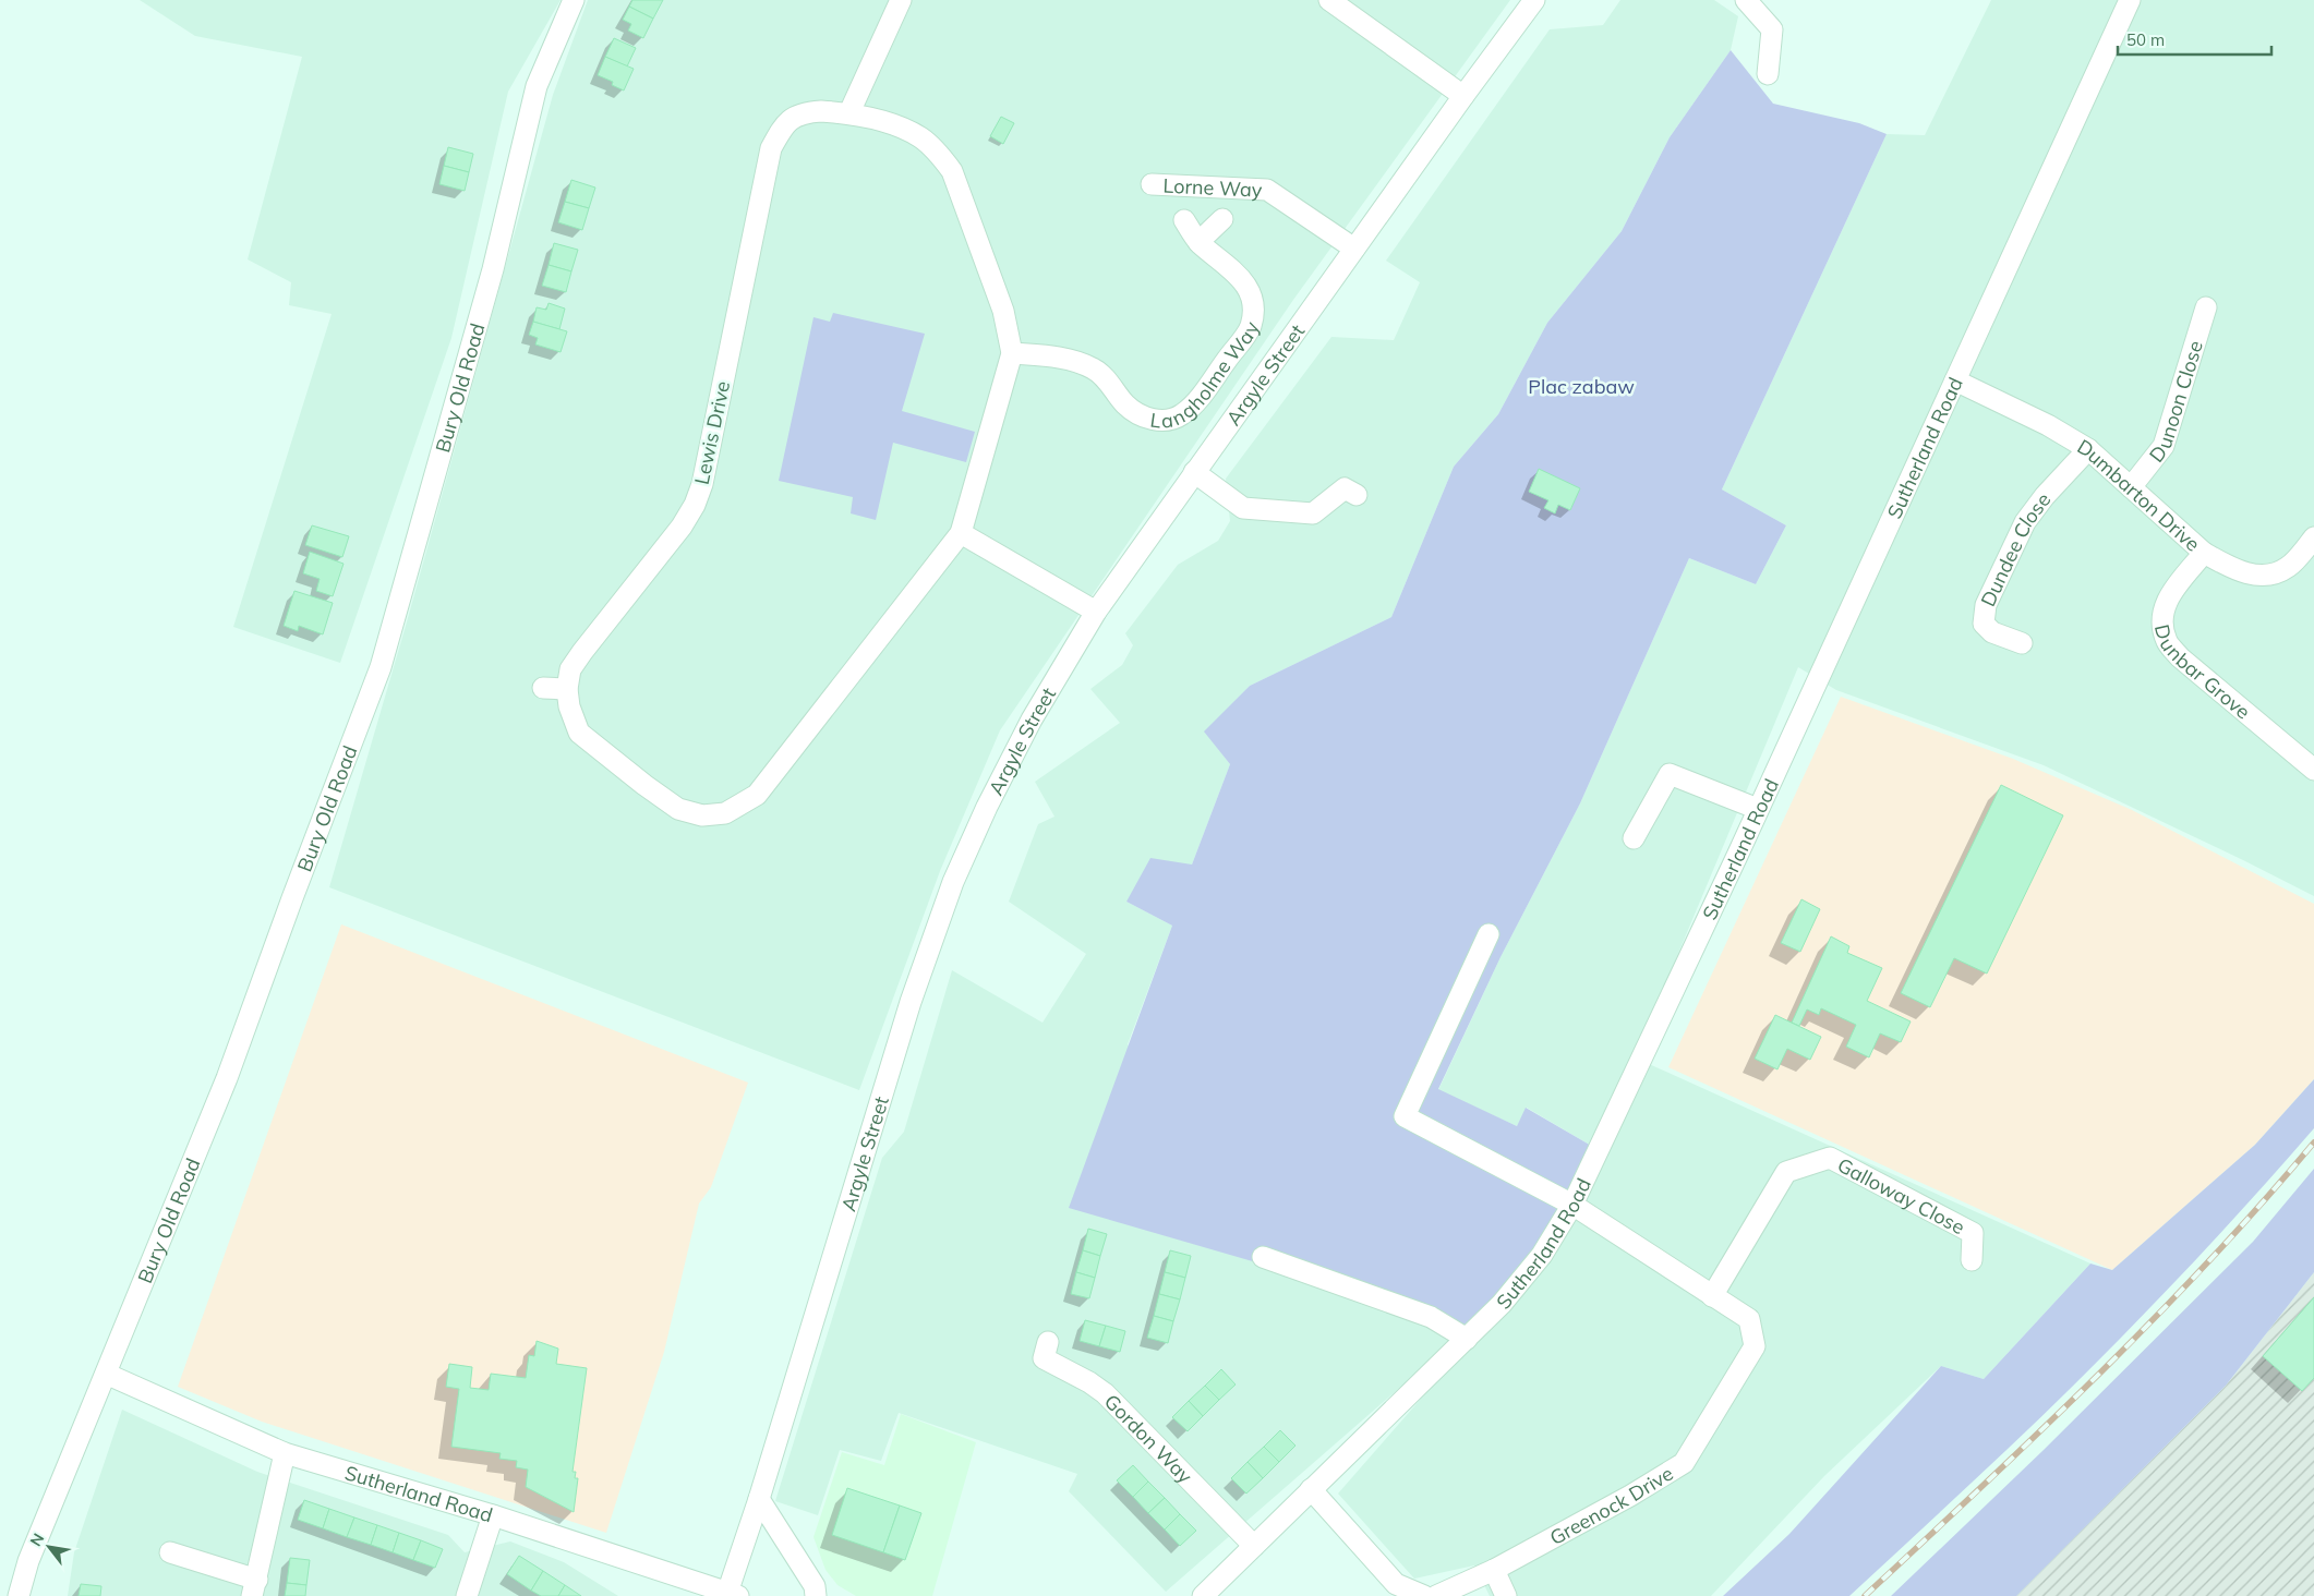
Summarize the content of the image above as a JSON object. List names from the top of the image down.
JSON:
{
  "streets": {
    "street": [
      "Lorne Way",
      "Langholme Way",
      "Argyle Street",
      "Bury Old Road",
      "Dunoon Close",
      "Lewis Drive",
      "Sutherland Road",
      "Dumbarton Drive",
      "Dundee Close",
      "Dunbar Grove",
      "Galloway Close",
      "Gordon Way",
      "Greenock Drive"
    ]
  },
  "crossings": [
    ["Lorne Way", "Argyle Street"],
    ["Langholme Way", "Lewis Drive"],
    ["Argyle Street", "Sutherland Road"],
    ["Bury Old Road", "Sutherland Road"],
    ["Dunoon Close", "Dumbarton Drive"],
    ["Sutherland Road", "Dumbarton Drive"],
    ["Sutherland Road", "Gordon Way"],
    ["Sutherland Road", "Greenock Drive"],
    ["Dumbarton Drive", "Dundee Close"],
    ["Dumbarton Drive", "Dunbar Grove"],
    ["Galloway Close", "Greenock Drive"]
  ],
  "parks": ["Plac zabaw"],
  "scale_bar": "50 m",
  "north": "top left"
}
